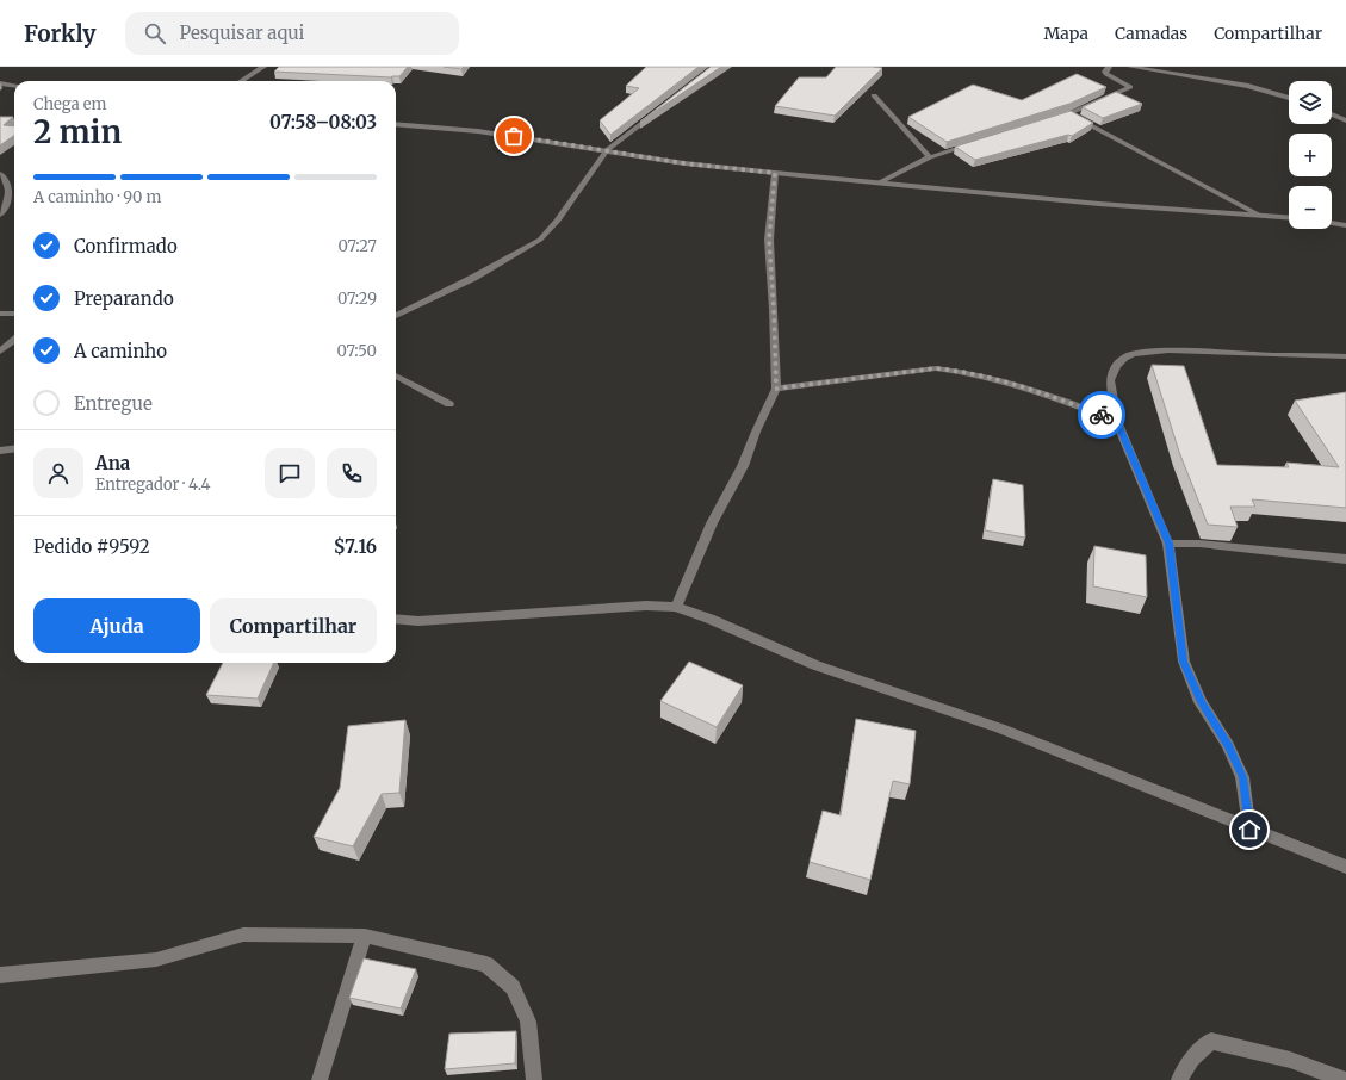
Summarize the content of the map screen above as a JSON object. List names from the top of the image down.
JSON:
{
  "page": {
    "header": "Forkly",
    "search": "Pesquisar aqui",
    "nav": ["Mapa", "Camadas", "Compartilhar"],
    "map_buttons": ["+", "−"],
    "heading": ["2 min", "Chega em", "07:58–08:03"],
    "panel": [
      "Ana",
      "Entregador · 4.4",
      "Pedido #9592",
      "$7.16"
    ],
    "bar": "A caminho · 90 m",
    "list": [
      ["Confirmado", "07:27"],
      ["Preparando", "07:29"],
      ["A caminho", "07:50"],
      "Entregue"
    ],
    "buttons": ["Ajuda", "Compartilhar"]
  }
}
